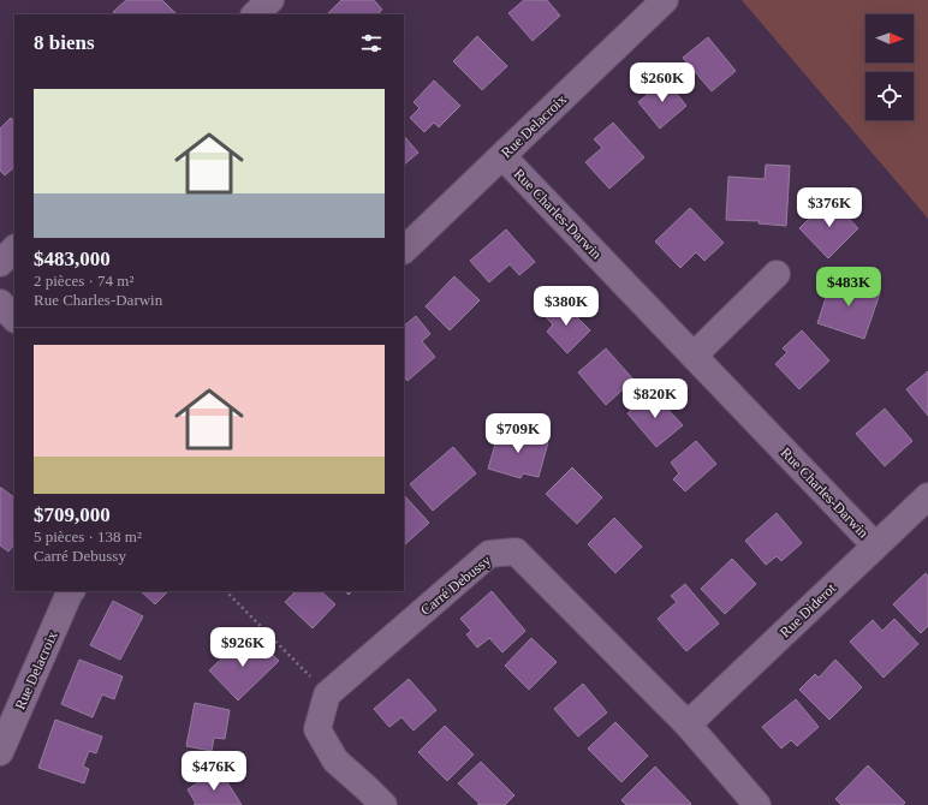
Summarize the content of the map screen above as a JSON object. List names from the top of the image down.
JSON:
{
  "streets": {
    "street": [
      "Rue Delacroix",
      "Rue Charles-Darwin",
      "Carré Debussy",
      "Rue Diderot"
    ]
  },
  "crossings": [
    ["Rue Delacroix", "Rue Charles-Darwin"],
    ["Rue Charles-Darwin", "Rue Diderot"],
    ["Carré Debussy", "Rue Diderot"]
  ],
  "north": "right",
  "page": {
    "heading": "8 biens",
    "price": [
      "$260K",
      "$376K",
      "$483K",
      "$380K",
      "$820K",
      "$709K",
      "$926K",
      "$476K"
    ],
    "list": [
      {
        "name": "$483,000",
        "note": "2 pièces · 74 m² · Rue Charles-Darwin"
      },
      {
        "name": "$709,000",
        "note": "5 pièces · 138 m² · Carré Debussy"
      }
    ]
  }
}
